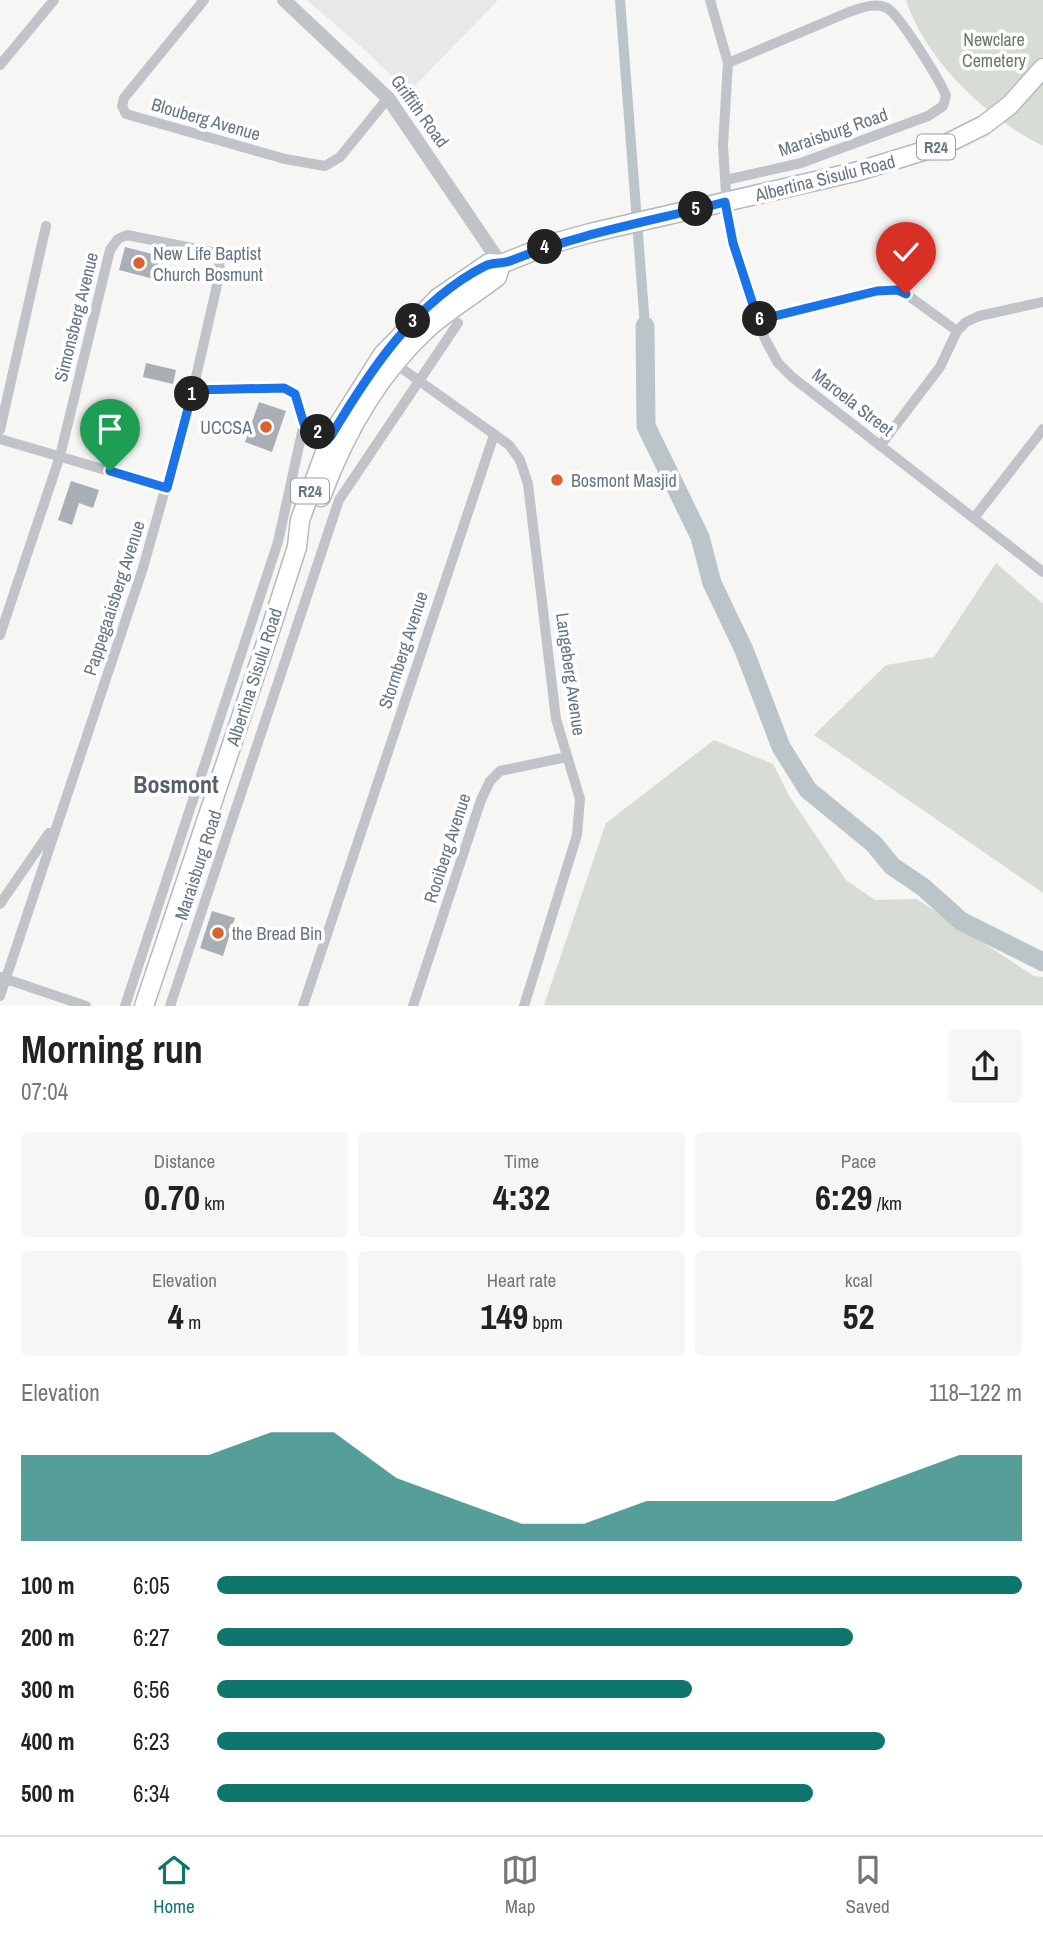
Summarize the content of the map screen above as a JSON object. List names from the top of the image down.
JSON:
{
  "streets": {
    "main road": ["R24", "Albertina Sisulu Road"],
    "street": [
      "Griffith Road",
      "Blouberg Avenue",
      "Maraisburg Road",
      "Simonsberg Avenue",
      "Maroela Street",
      "Pappegaaisberg Avenue",
      "Stormberg Avenue",
      "Langeberg Avenue",
      "Rooiberg Avenue"
    ]
  },
  "crossings": [
    ["Griffith Road", "Blouberg Avenue"],
    ["Griffith Road", "Albertina Sisulu Road"],
    ["Maraisburg Road", "Maroela Street"],
    ["Albertina Sisulu Road", "Maroela Street"],
    ["Simonsberg Avenue", "Pappegaaisberg Avenue"],
    ["Stormberg Avenue", "Langeberg Avenue"],
    ["Langeberg Avenue", "Rooiberg Avenue"]
  ],
  "districts": ["Bosmont"],
  "parks": ["Newclare Cemetery"],
  "places": [
    "New Life Baptist Church Bosmunt",
    "UCCSA",
    "Bosmont Masjid",
    "the Bread Bin"
  ],
  "page": {
    "pins": [
      "5",
      "4",
      "6",
      "3",
      "1",
      "2"
    ],
    "heading": ["Morning run", "07:04"],
    "stats": [
      ["Distance", "0.70 km"],
      ["Time", "4:32"],
      ["Pace", "6:29 /km"],
      ["Elevation", "4 m"],
      ["Heart rate", "149 bpm"],
      ["kcal", "52"]
    ],
    "chart": ["Elevation", "118–122 m"],
    "list": [
      {
        "name": "100 m",
        "note": "6:05"
      },
      {
        "name": "200 m",
        "note": "6:27"
      },
      {
        "name": "300 m",
        "note": "6:56"
      },
      {
        "name": "400 m",
        "note": "6:23"
      },
      {
        "name": "500 m",
        "note": "6:34"
      }
    ],
    "tabs": ["Home", "Map", "Saved"]
  }
}
